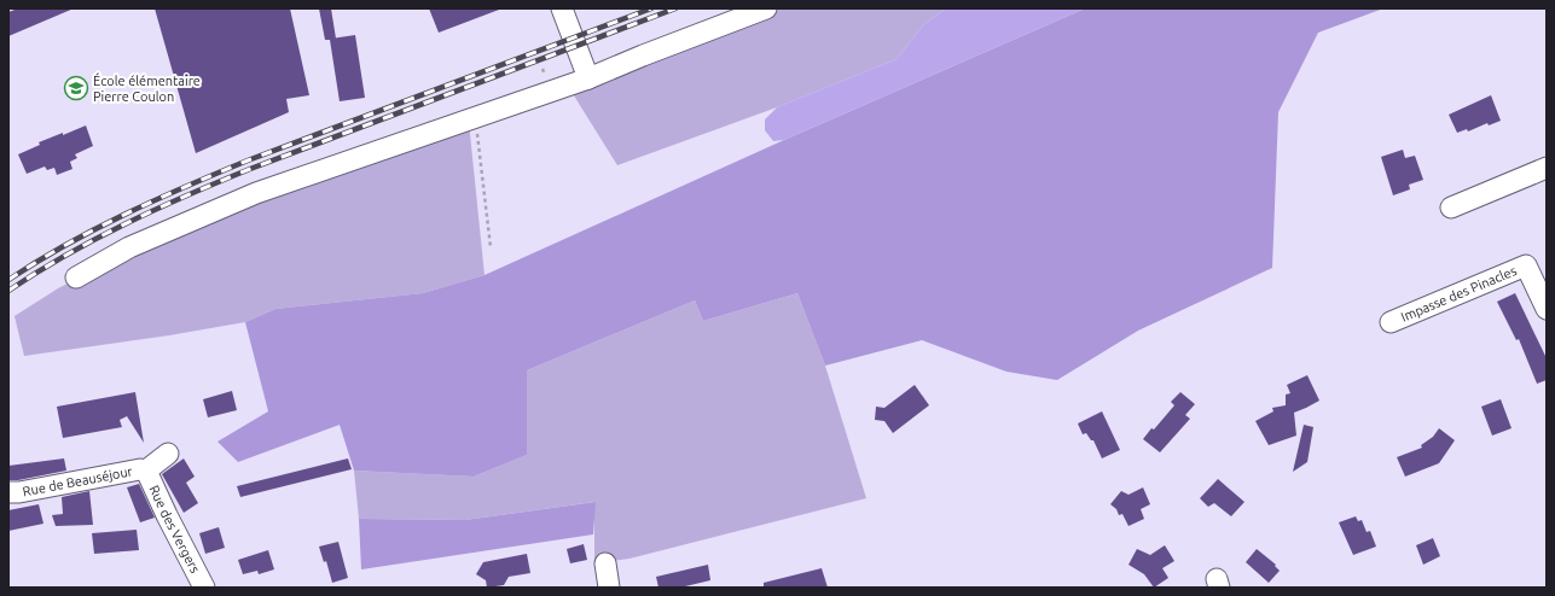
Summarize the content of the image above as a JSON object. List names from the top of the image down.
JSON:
{
  "streets": {
    "street": ["Impasse des Pinacles", "Rue de Beauséjour", "Rue des Vergers"]
  },
  "crossings": [
    ["Rue de Beauséjour", "Rue des Vergers"]
  ],
  "places": {
    "school or university": ["École élémentaire Pierre Coulon"]
  }
}
